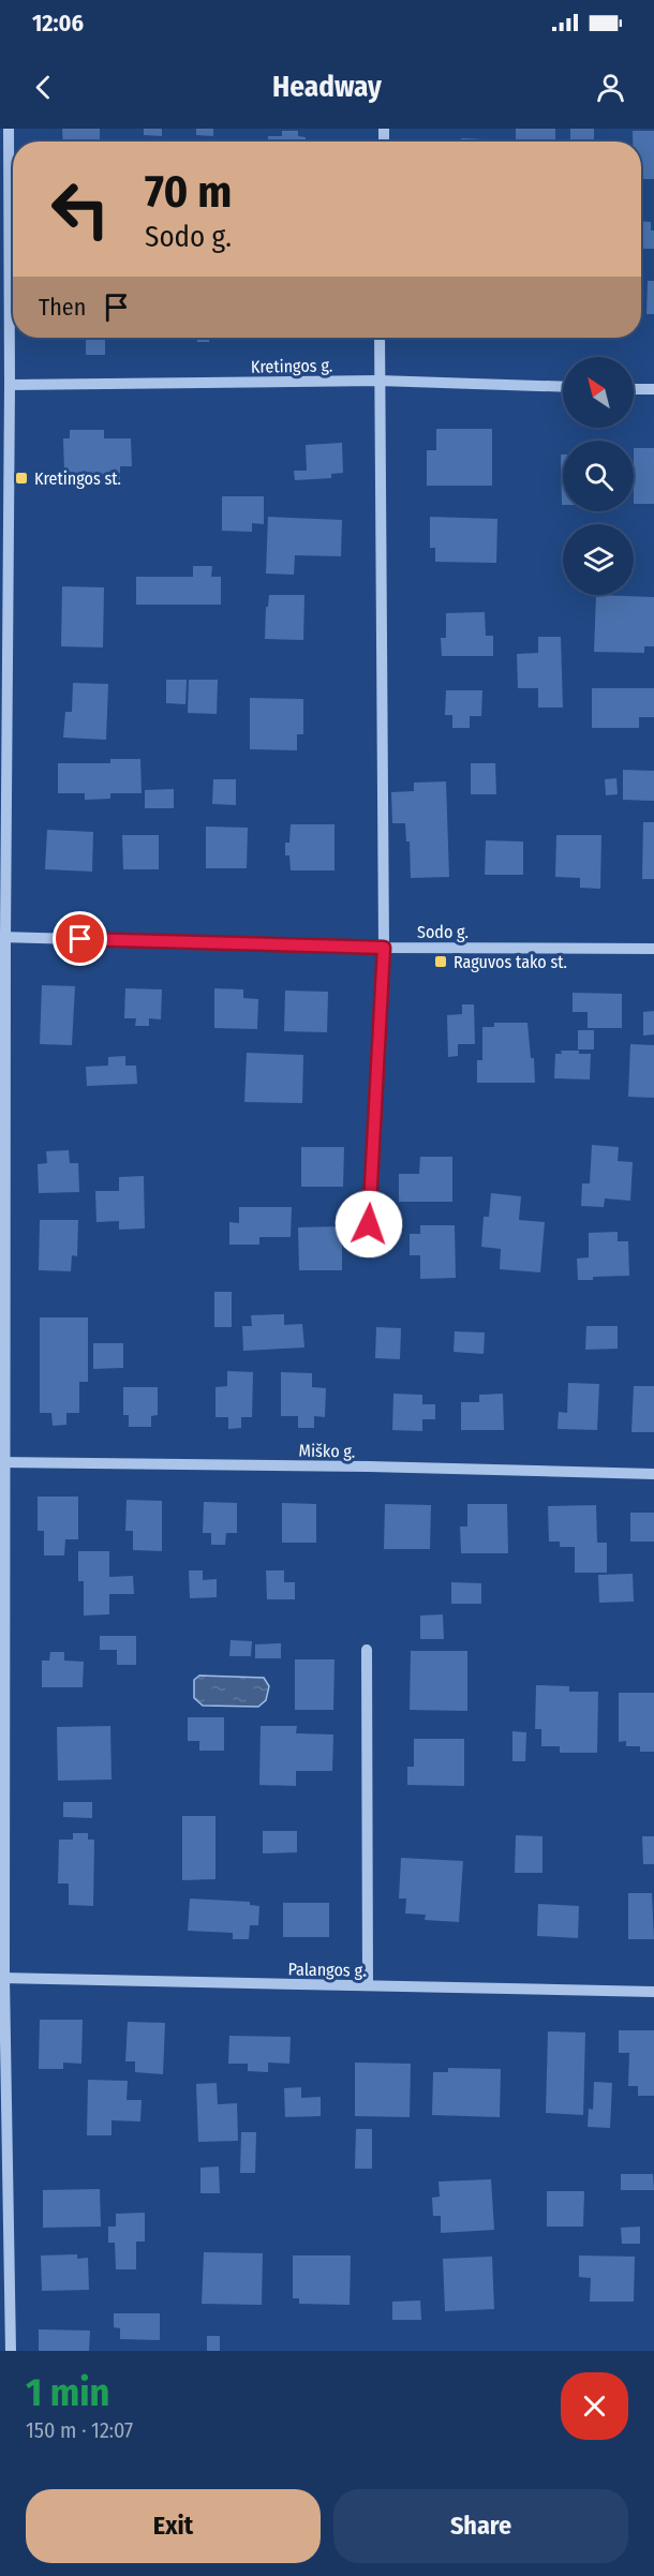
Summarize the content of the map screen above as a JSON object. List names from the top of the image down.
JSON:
{
  "streets": {
    "street": [
      "Kretingos g.",
      "Sodo g.",
      "Miško g.",
      "Palangos g."
    ]
  },
  "places": {
    "transit": ["Kretingos st.", "Raguvos tako st."]
  },
  "north": "top left",
  "page": {
    "status": "12:06",
    "header": "Headway",
    "turn": ["70 m", "Sodo g."],
    "then": "Then",
    "heading": ["1 min", "150 m · 12:07"],
    "buttons": ["Exit", "Share"]
  }
}
